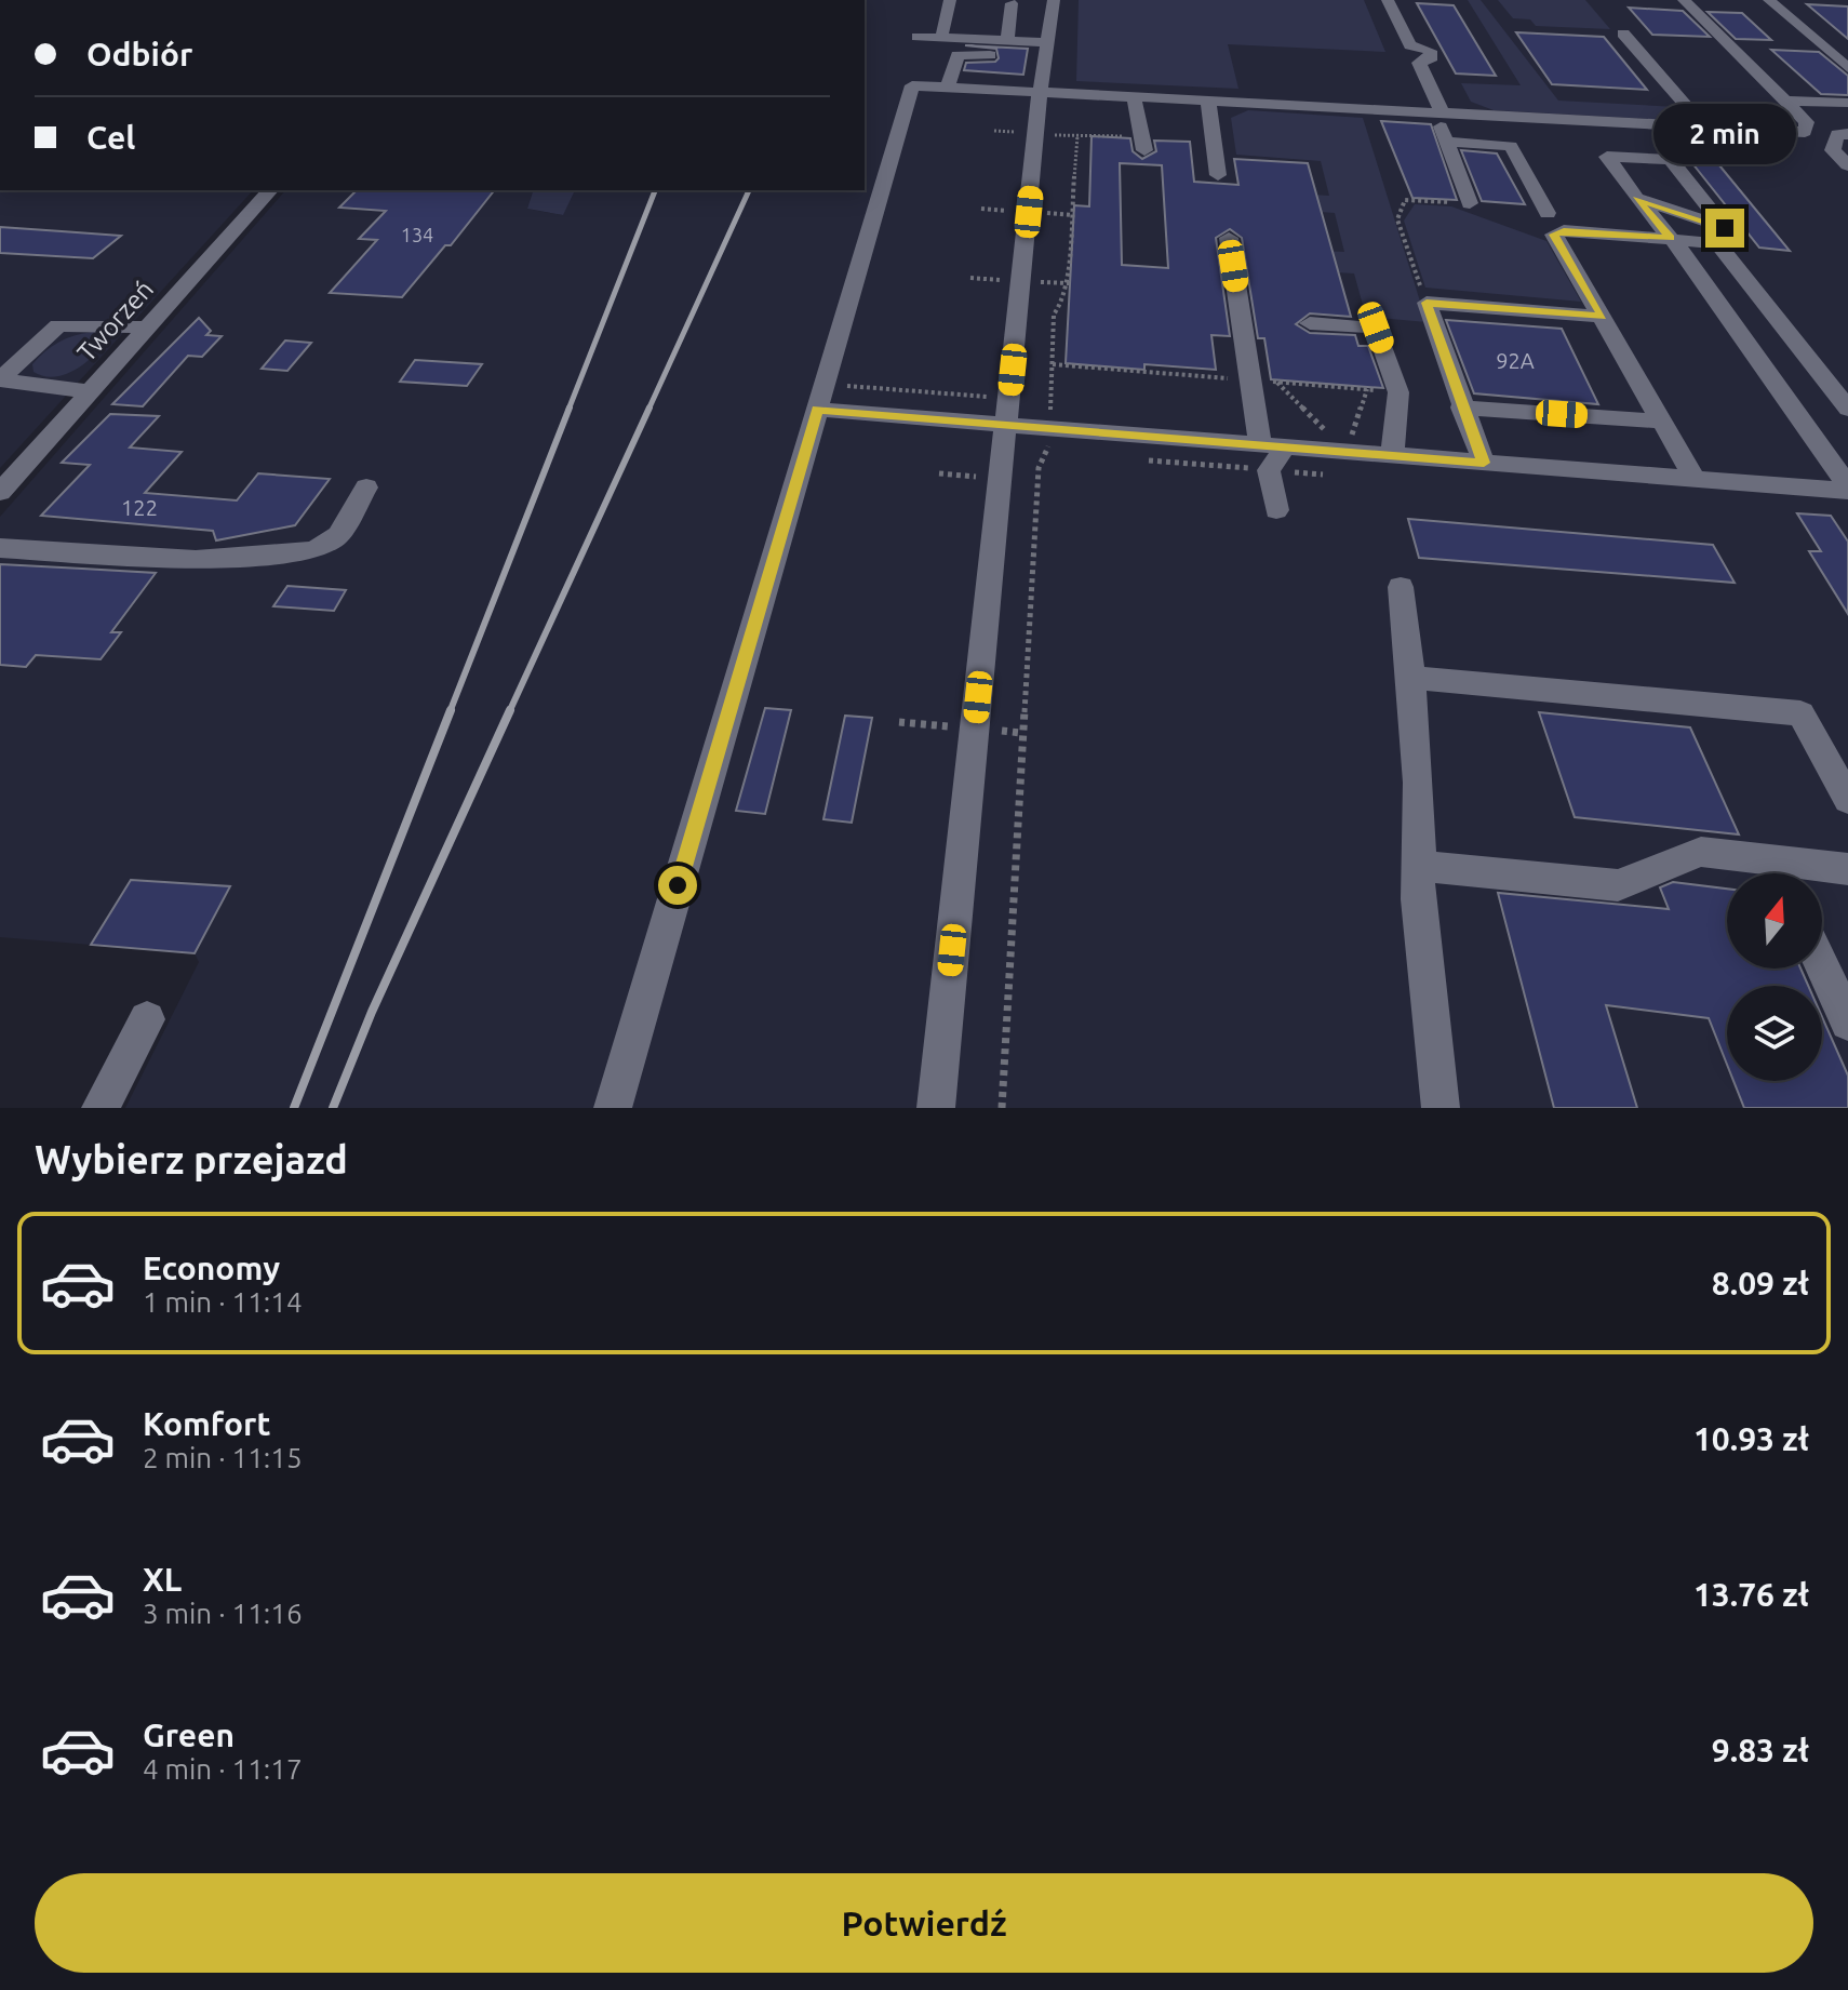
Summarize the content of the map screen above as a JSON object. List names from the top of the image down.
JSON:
{
  "streets": {
    "street": ["Tworzeń"]
  },
  "house_numbers": ["134", "92A", "122"],
  "north": "top",
  "page": {
    "banner": ["Odbiór", "Cel"],
    "bubble": "2 min",
    "heading": "Wybierz przejazd",
    "list": [
      {
        "name": "Economy",
        "note": "1 min · 11:14",
        "value": "8.09 zł"
      },
      {
        "name": "Komfort",
        "note": "2 min · 11:15",
        "value": "10.93 zł"
      },
      {
        "name": "XL",
        "note": "3 min · 11:16",
        "value": "13.76 zł"
      },
      {
        "name": "Green",
        "note": "4 min · 11:17",
        "value": "9.83 zł"
      }
    ],
    "buttons": "Potwierdź"
  }
}
